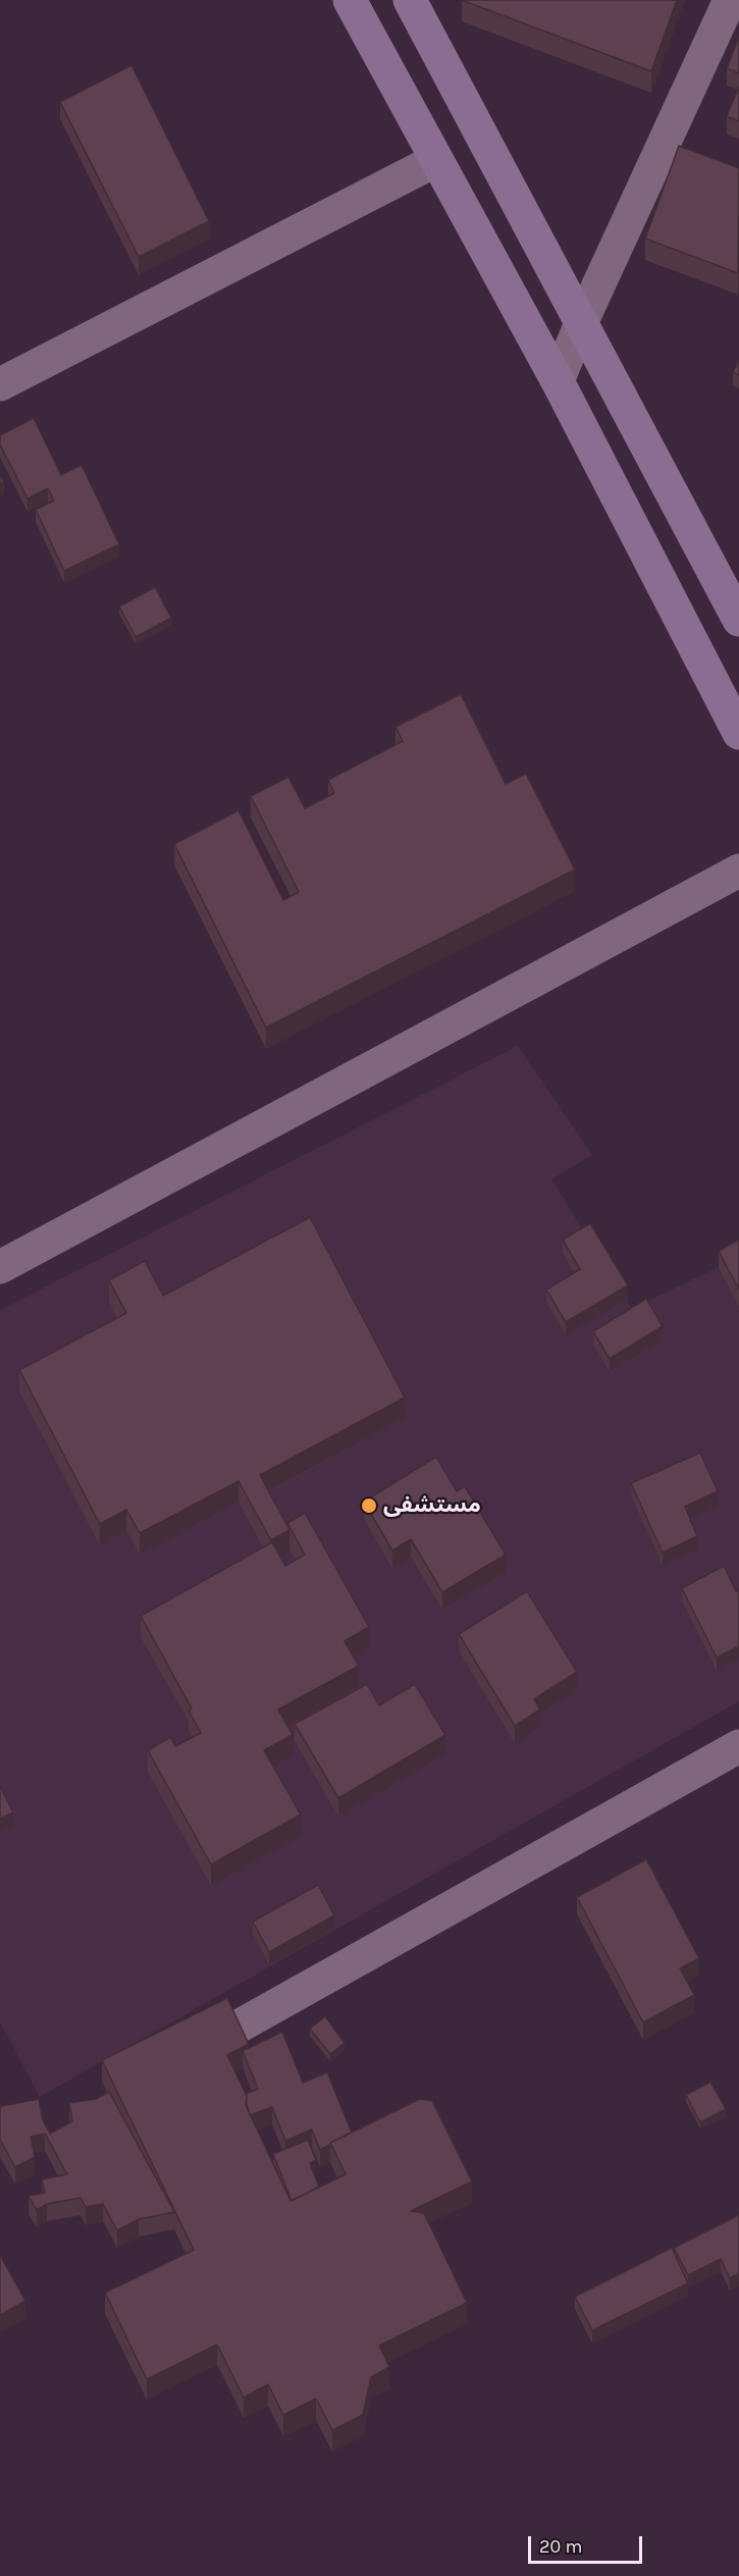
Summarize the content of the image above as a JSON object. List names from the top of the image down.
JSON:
{
  "places": ["مستشفى"],
  "scale_bar": "20 m"
}
